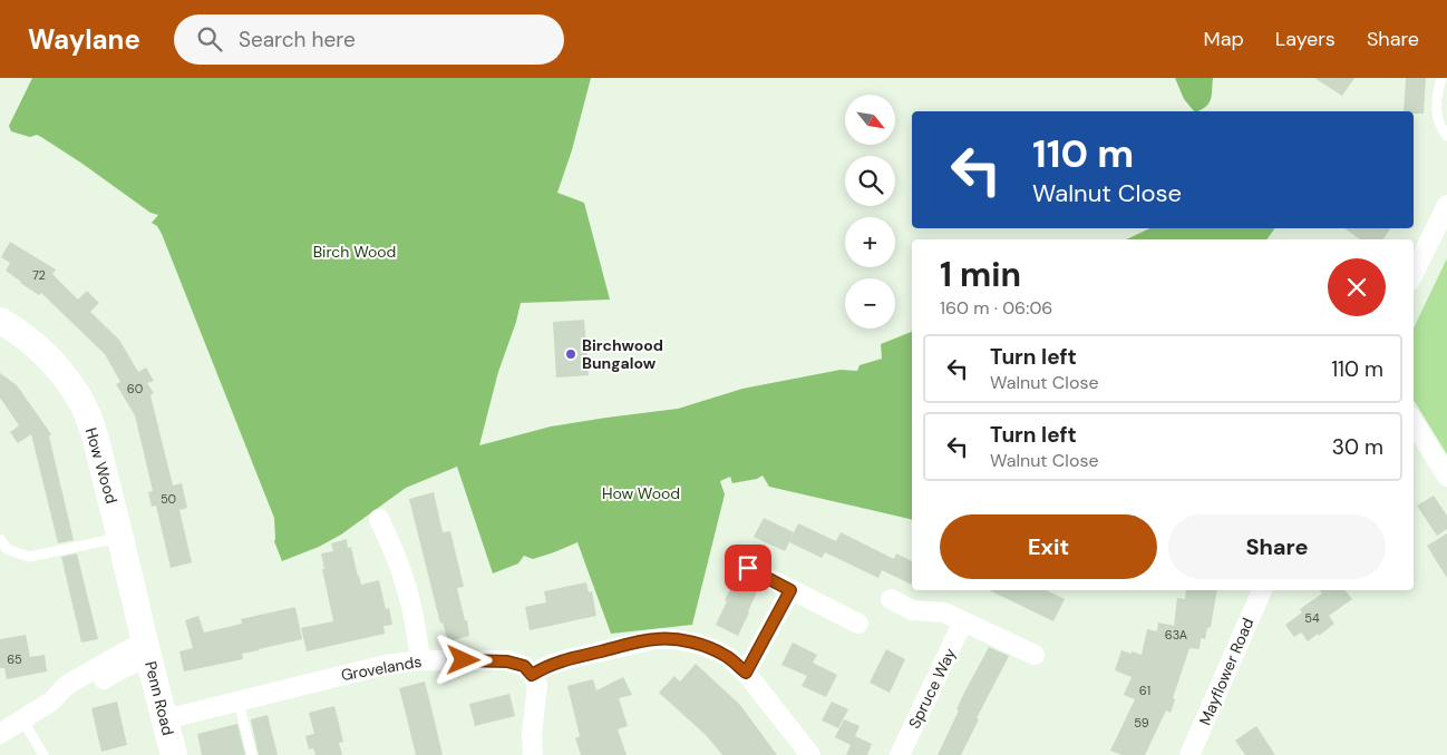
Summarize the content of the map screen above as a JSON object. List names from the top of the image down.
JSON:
{
  "streets": {
    "street": [
      "How Wood",
      "Grovelands",
      "Mayflower Road",
      "Spruce Way",
      "Penn Road"
    ]
  },
  "crossings": [
    ["How Wood", "Penn Road"],
    ["Grovelands", "Penn Road"]
  ],
  "parks": ["Birch Wood", "How Wood"],
  "places": ["Birchwood Bungalow"],
  "house_numbers": [
    "72",
    "60",
    "50",
    "54",
    "63A",
    "65",
    "61",
    "59"
  ],
  "north": "bottom right",
  "page": {
    "header": "Waylane",
    "search": "Search here",
    "nav": ["Map", "Layers", "Share"],
    "map_buttons": ["+", "−"],
    "turn": ["110 m", "Walnut Close"],
    "heading": ["1 min", "160 m · 06:06"],
    "list": [
      {
        "name": "Turn left",
        "note": "Walnut Close",
        "value": "110 m"
      },
      {
        "name": "Turn left",
        "note": "Walnut Close",
        "value": "30 m"
      }
    ],
    "buttons": ["Exit", "Share"]
  }
}
